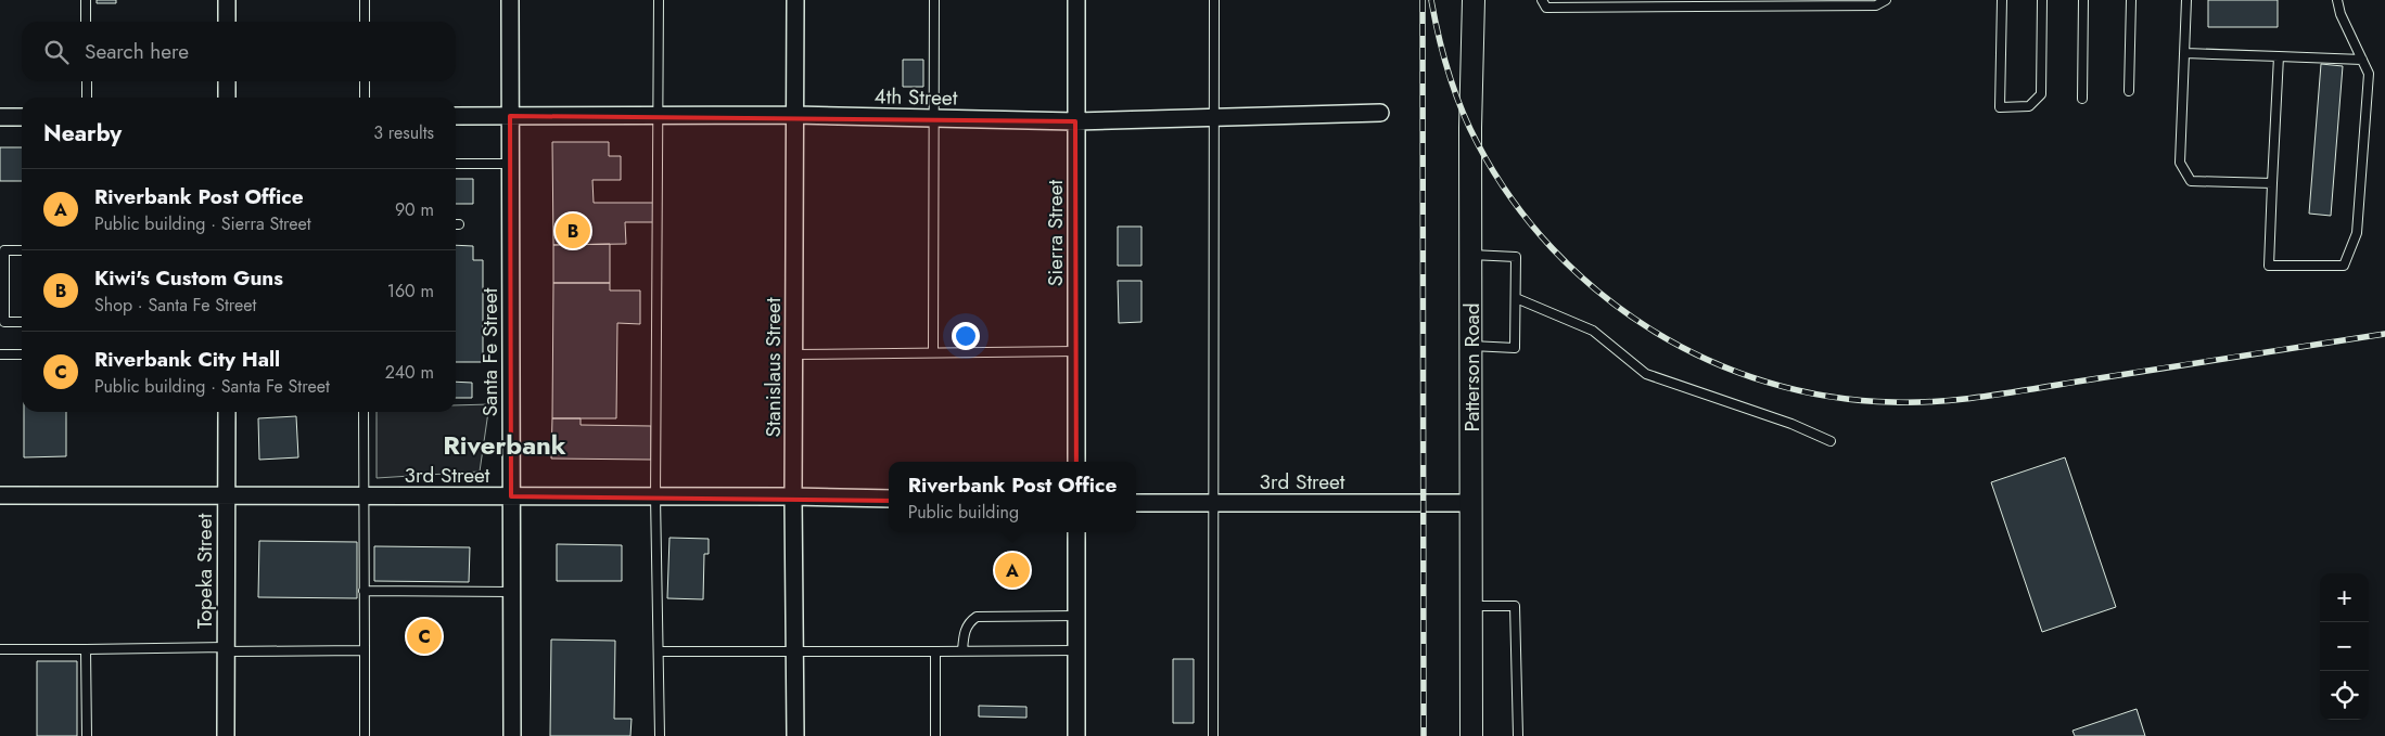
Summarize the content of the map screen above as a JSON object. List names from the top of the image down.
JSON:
{
  "streets": {
    "main road": ["Patterson Road"],
    "street": [
      "4th Street",
      "Sierra Street",
      "Santa Fe Street",
      "Stanislaus Street",
      "3rd Street",
      "Topeka Street"
    ]
  },
  "crossings": [
    ["4th Street", "Sierra Street"],
    ["4th Street", "Santa Fe Street"],
    ["4th Street", "Stanislaus Street"],
    ["Santa Fe Street", "3rd Street"],
    ["Stanislaus Street", "3rd Street"],
    ["Patterson Road", "3rd Street"],
    ["3rd Street", "Topeka Street"]
  ],
  "districts": ["Riverbank"],
  "page": {
    "search": "Search here",
    "heading": ["Nearby", "3 results"],
    "list": [
      {
        "mark": "A",
        "name": "Riverbank Post Office",
        "note": "Public building · Sierra Street",
        "value": "90 m"
      },
      {
        "mark": "B",
        "name": "Kiwi's Custom Guns",
        "note": "Shop · Santa Fe Street",
        "value": "160 m"
      },
      {
        "mark": "C",
        "name": "Riverbank City Hall",
        "note": "Public building · Santa Fe Street",
        "value": "240 m"
      }
    ],
    "pins": ["B", "A", "C"],
    "popup": ["Riverbank Post Office", "Public building"],
    "map_buttons": ["+", "−"]
  }
}
